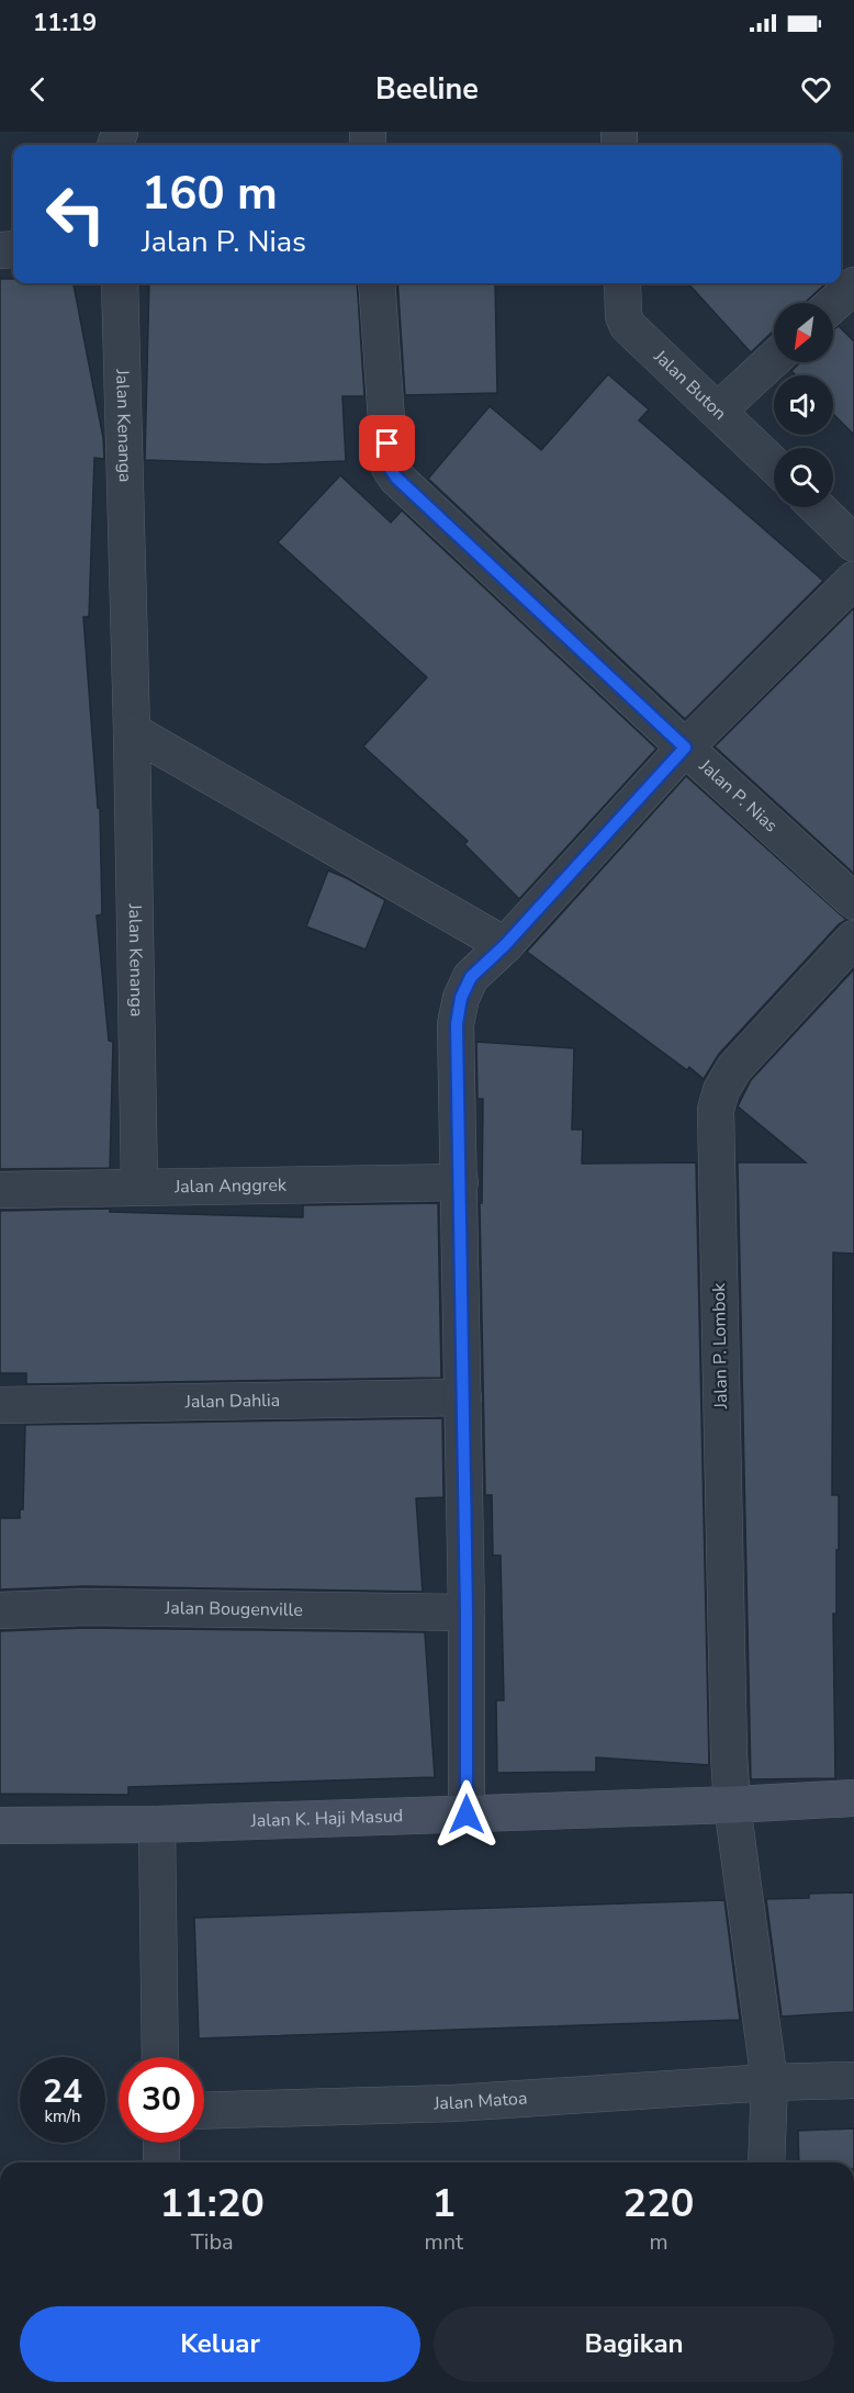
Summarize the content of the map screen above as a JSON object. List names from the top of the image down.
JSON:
{
  "streets": {
    "street": [
      "Jalan Buton",
      "Jalan Kenanga",
      "Jalan P. Nias",
      "Jalan Anggrek",
      "Jalan P. Lombok",
      "Jalan Dahlia",
      "Jalan Bougenville",
      "Jalan K. Haji Masud",
      "Jalan Matoa"
    ]
  },
  "crossings": [
    ["Jalan Kenanga", "Jalan Anggrek"],
    ["Jalan P. Lombok", "Jalan K. Haji Masud"],
    ["Jalan P. Lombok", "Jalan Matoa"]
  ],
  "north": "bottom left",
  "page": {
    "status": "11:19",
    "header": "Beeline",
    "turn": ["160 m", "Jalan P. Nias"],
    "speed": "24 km/h",
    "limit": "30",
    "eta": [
      "11:20",
      "Tiba",
      "1",
      "mnt",
      "220",
      "m"
    ],
    "buttons": ["Keluar", "Bagikan"]
  }
}
